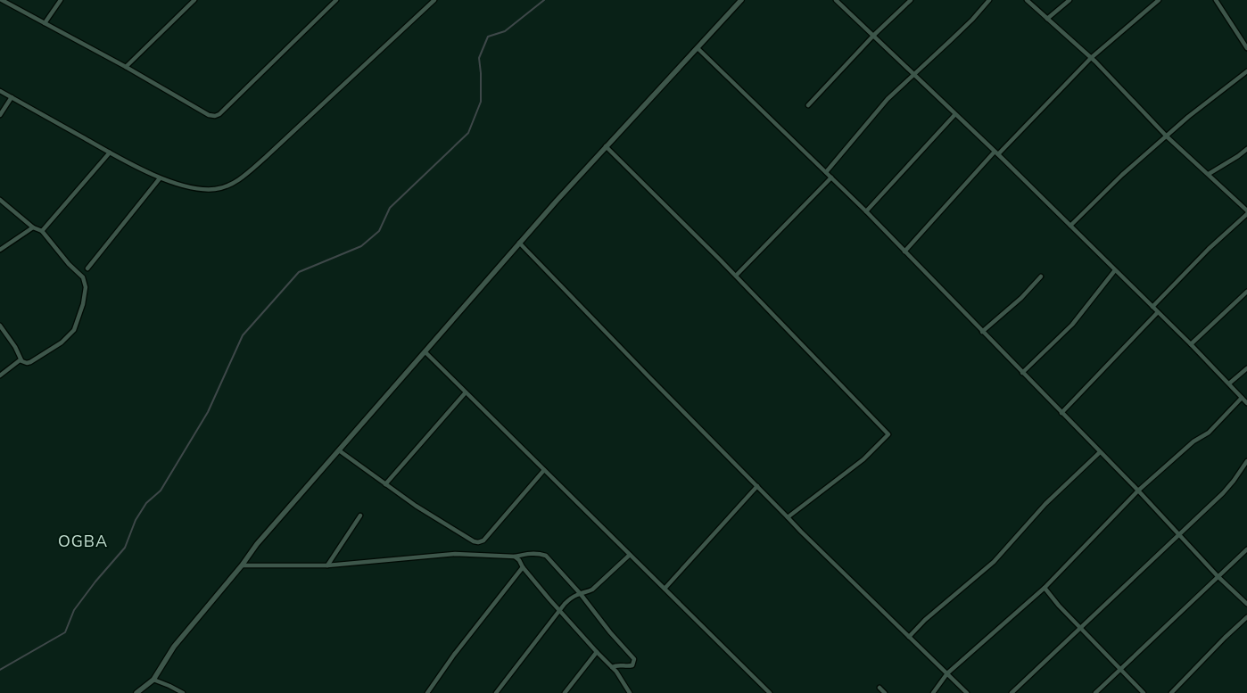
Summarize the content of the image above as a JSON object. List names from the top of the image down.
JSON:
{
  "districts": ["OGBA"]
}
